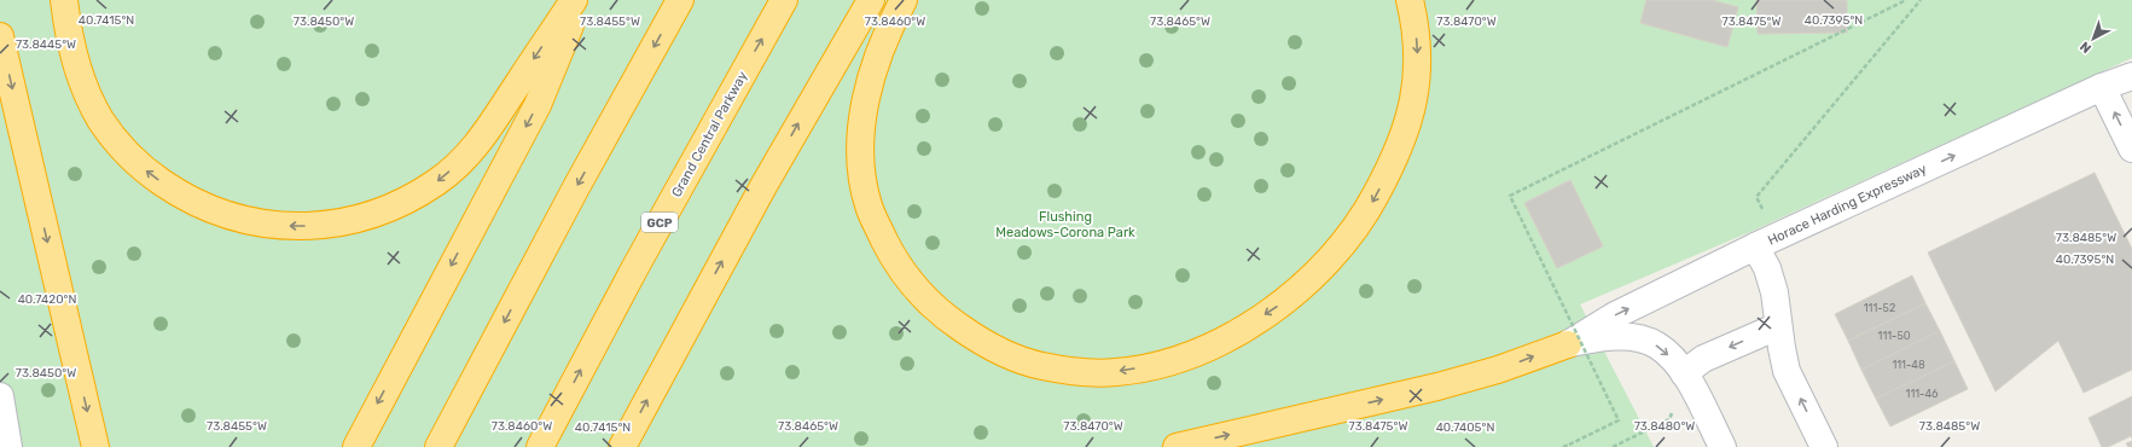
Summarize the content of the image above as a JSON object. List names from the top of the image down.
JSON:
{
  "streets": {
    "highway": ["Grand Central Parkway", "GCP"],
    "street": ["Horace Harding Expressway"]
  },
  "one_way": ["Horace Harding Expressway"],
  "parks": ["Flushing Meadows-Corona Park"],
  "house_numbers": [
    "111-52",
    "111-50",
    "111-48",
    "111-46"
  ],
  "north": "bottom left",
  "coordinates": [
    "40.7415°N",
    "40.7395°N",
    "73.8450°W",
    "73.8455°W",
    "73.8460°W",
    "73.8465°W",
    "73.8470°W",
    "73.8475°W",
    "73.8445°W",
    "73.8485°W",
    "40.7420°N",
    "73.8480°W",
    "40.7405°N"
  ]
}
